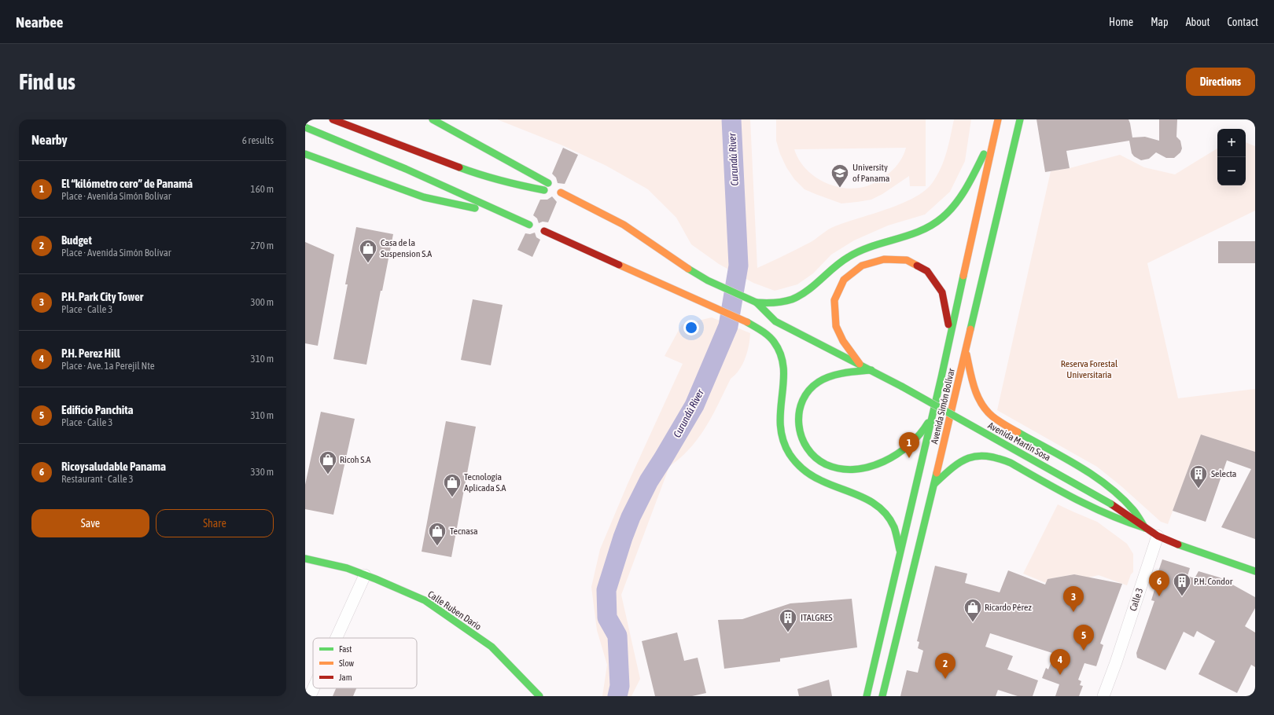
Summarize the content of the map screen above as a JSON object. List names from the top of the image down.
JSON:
{
  "streets": {
    "main road": ["Avenida Simón Bolívar", "Avenida Martín Sosa", "Calle Ruben Dario"],
    "street": ["Calle 3"]
  },
  "crossings": [
    ["Avenida Martín Sosa", "Calle 3"]
  ],
  "water": ["Curundú River"],
  "parks": ["Reserva Forestal Universitaria"],
  "places": {
    "school or university": ["University of Panama"],
    "shop": [
      "Casa de la Suspension S.A",
      "Ricoh S.A",
      "Tecnología Aplicada S.A",
      "Tecnasa",
      "Ricardo Pérez"
    ],
    "building": ["Selecta", "P.H. Condor", "ITALGRES"]
  },
  "legend": ["Fast", "Slow", "Jam"],
  "page": {
    "header": "Nearbee",
    "nav": [
      "Home",
      "Map",
      "About",
      "Contact"
    ],
    "buttons": [
      "Directions",
      ["Save", "Share"]
    ],
    "title": "Find us",
    "heading": ["Nearby", "6 results"],
    "map_buttons": ["+", "−"],
    "list": [
      {
        "mark": "1",
        "name": "El “kilómetro cero” de Panamá",
        "note": "Place · Avenida Simón Bolívar",
        "value": "160 m"
      },
      {
        "mark": "2",
        "name": "Budget",
        "note": "Place · Avenida Simón Bolívar",
        "value": "270 m"
      },
      {
        "mark": "3",
        "name": "P.H. Park City Tower",
        "note": "Place · Calle 3",
        "value": "300 m"
      },
      {
        "mark": "4",
        "name": "P.H. Perez Hill",
        "note": "Place · Ave. 1a Perejil Nte",
        "value": "310 m"
      },
      {
        "mark": "5",
        "name": "Edificio Panchita",
        "note": "Place · Calle 3",
        "value": "310 m"
      },
      {
        "mark": "6",
        "name": "Ricoysaludable Panama",
        "note": "Restaurant · Calle 3",
        "value": "330 m"
      }
    ],
    "pins": [
      "1",
      "6",
      "3",
      "5",
      "4",
      "2"
    ]
  }
}
